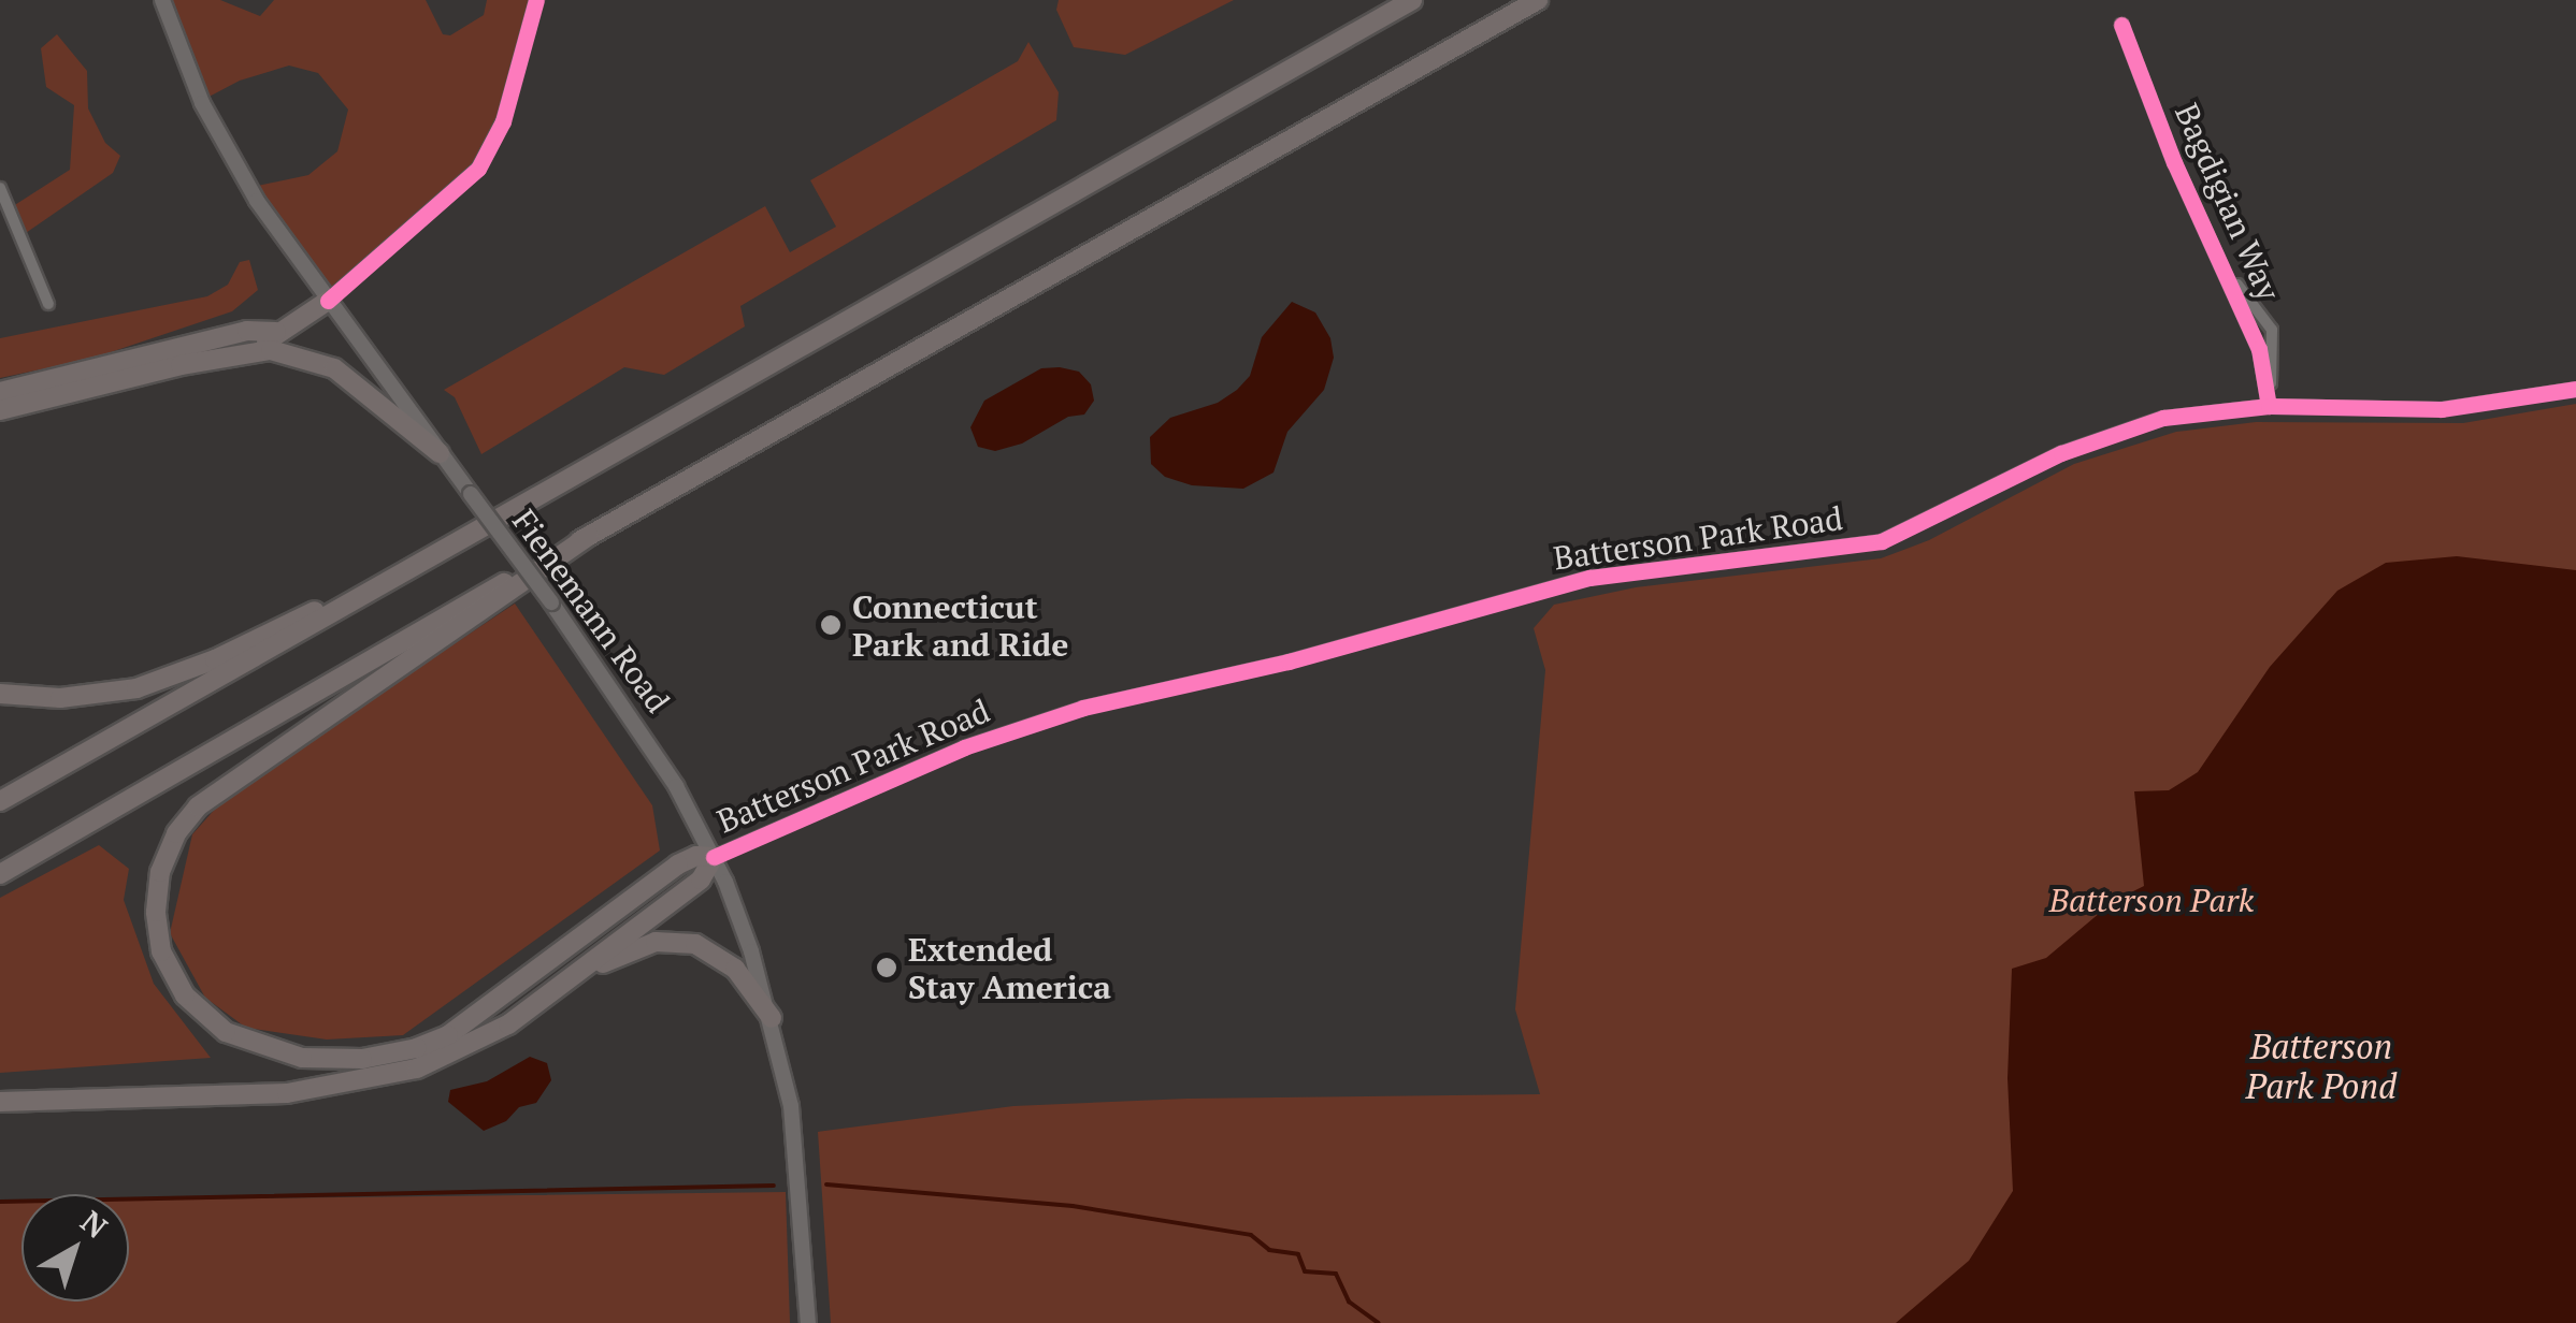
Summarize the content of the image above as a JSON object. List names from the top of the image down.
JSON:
{
  "streets": {
    "main road": ["Fienemann Road"],
    "street": ["Bagdigian Way", "Batterson Park Road"]
  },
  "crossings": [
    ["Bagdigian Way", "Batterson Park Road"],
    ["Batterson Park Road", "Fienemann Road"]
  ],
  "water": ["Batterson Park Pond"],
  "parks": ["Batterson Park"],
  "places": ["Connecticut Park and Ride", "Extended Stay America"],
  "north": "top right"
}
